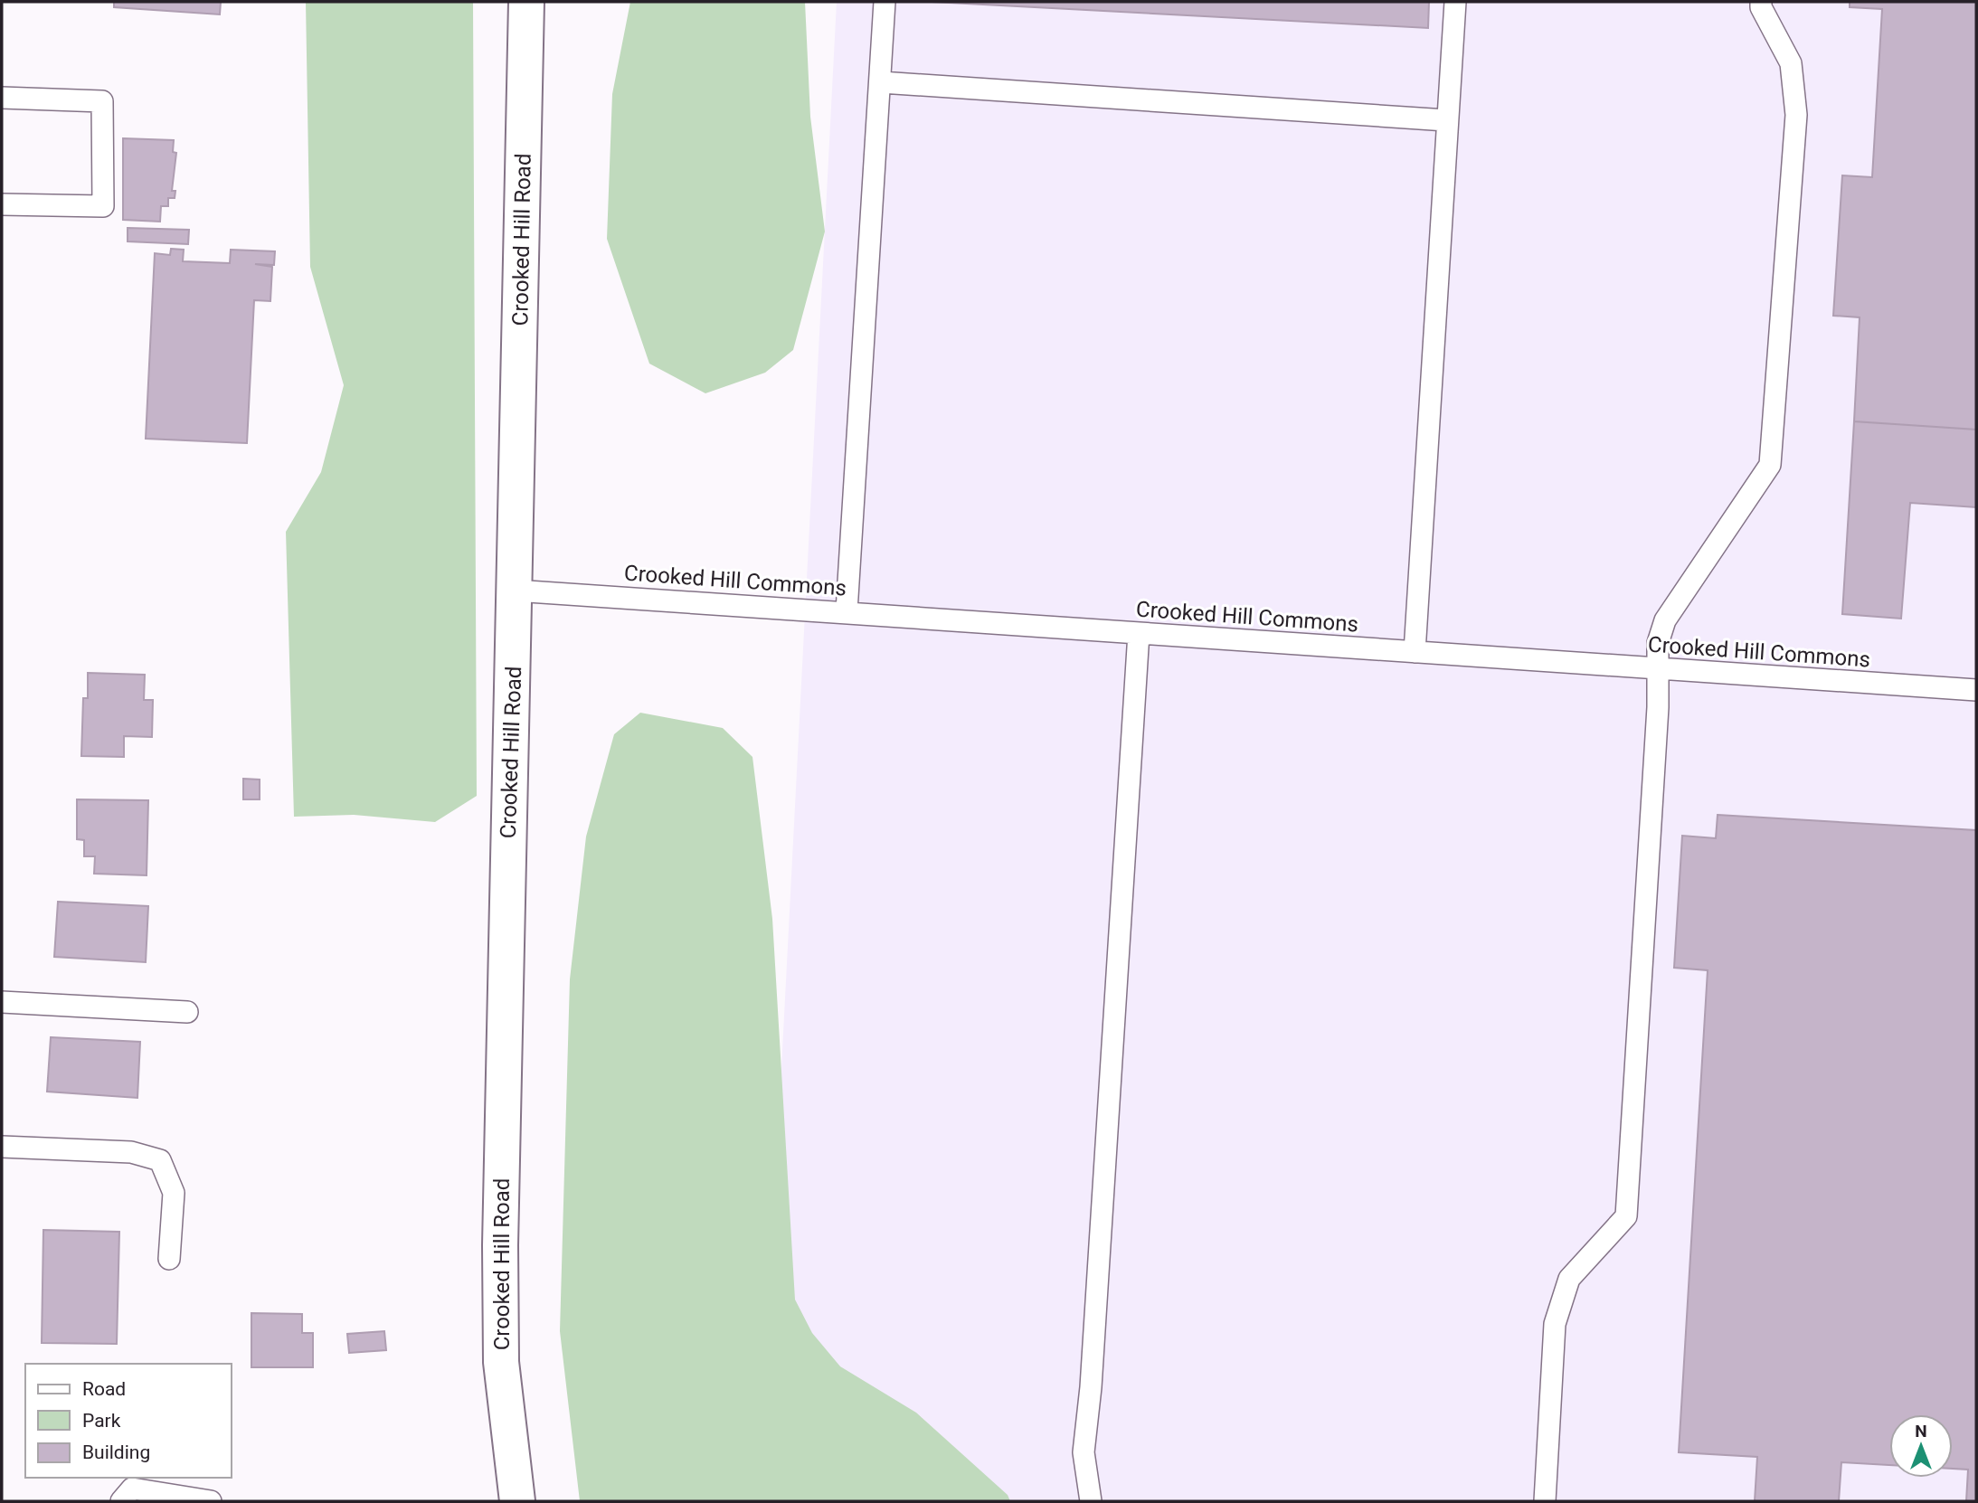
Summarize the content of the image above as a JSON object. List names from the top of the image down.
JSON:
{
  "streets": {
    "main road": ["Crooked Hill Road"],
    "lane": ["Crooked Hill Commons"]
  },
  "crossings": [
    ["Crooked Hill Road", "Crooked Hill Commons"]
  ],
  "legend": ["Road", "Park", "Building"],
  "north": "top"
}
